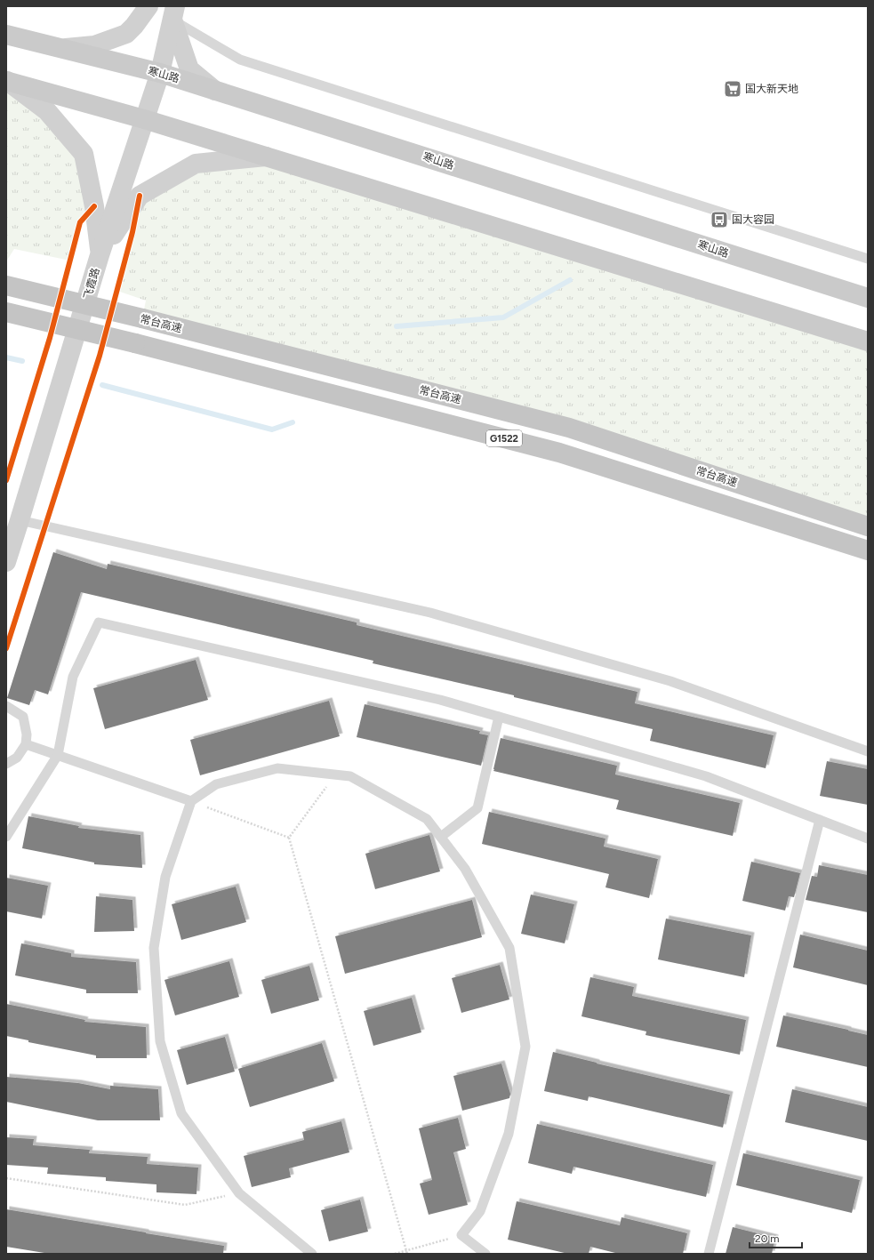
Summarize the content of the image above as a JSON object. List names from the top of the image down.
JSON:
{
  "streets": {
    "highway": ["常台高速", "G1522"],
    "main road": ["寒山路", "飞霞路"]
  },
  "crossings": [
    ["寒山路", "飞霞路"]
  ],
  "places": {
    "supermarket": ["国大新天地"],
    "bus stop": ["国大容园"]
  },
  "scale_bar": "20 m"
}
